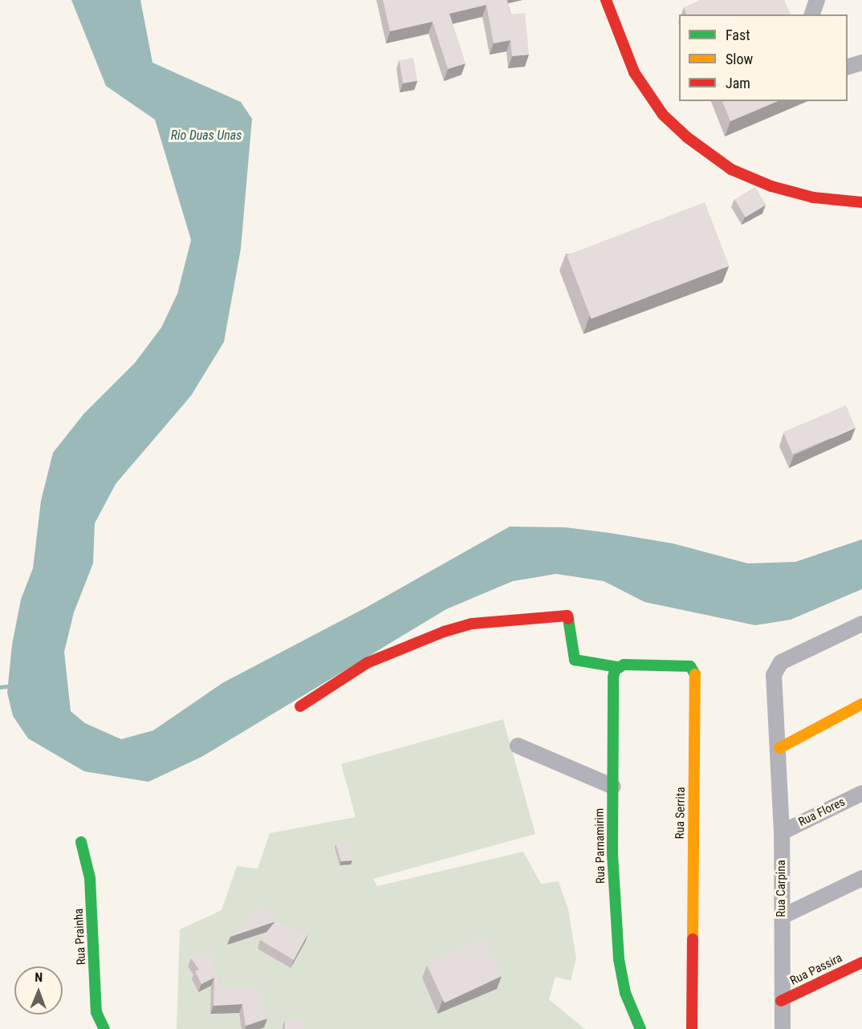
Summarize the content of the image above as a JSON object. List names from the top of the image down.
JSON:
{
  "streets": {
    "street": [
      "Rua Flores",
      "Rua Serrita",
      "Rua Parnamirim",
      "Rua Carpina",
      "Rua Prainha",
      "Rua Passira"
    ]
  },
  "crossings": [
    ["Rua Flores", "Rua Carpina"],
    ["Rua Serrita", "Rua Parnamirim"],
    ["Rua Carpina", "Rua Passira"]
  ],
  "water": ["Rio Duas Unas"],
  "legend": ["Fast", "Slow", "Jam"],
  "north": "top"
}
